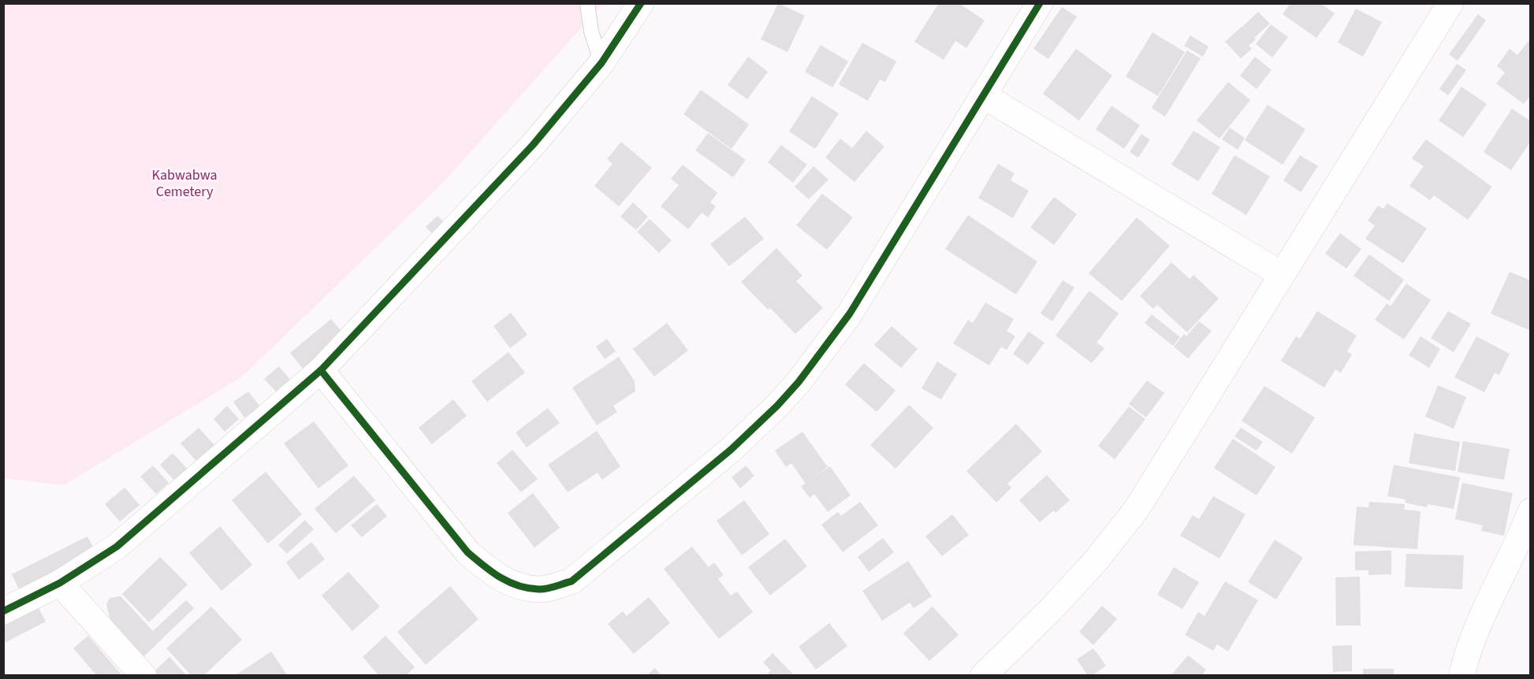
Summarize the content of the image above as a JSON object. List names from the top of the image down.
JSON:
{
  "parks": ["Kabwabwa Cemetery"]
}
